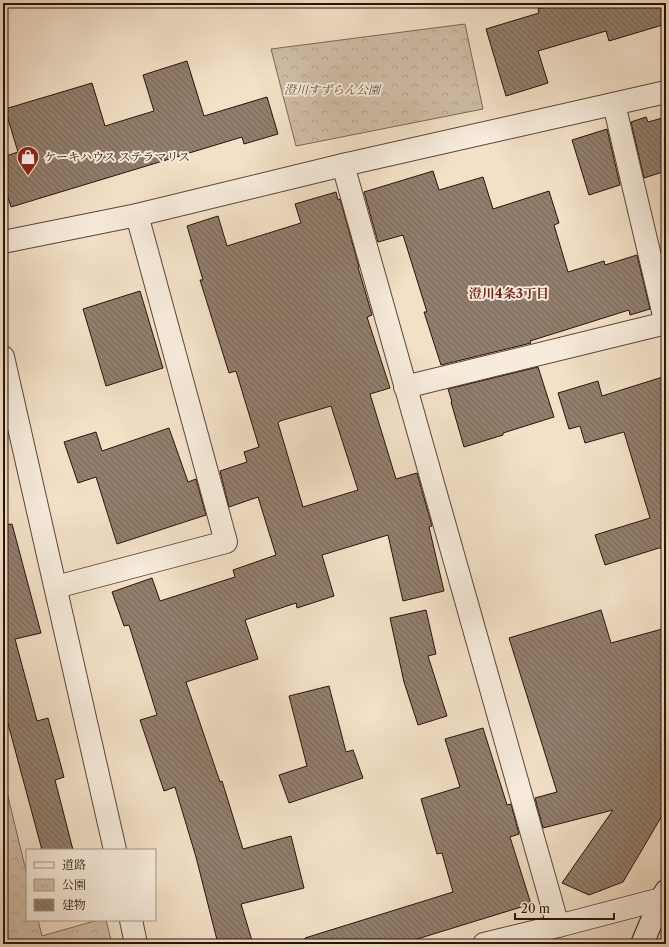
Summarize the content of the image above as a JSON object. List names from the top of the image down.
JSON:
{
  "districts": ["澄川4条3丁目"],
  "parks": ["澄川すずらん公園"],
  "places": {
    "shop": ["ケーキハウス ステラマリス"]
  },
  "legend": ["道路", "公園", "建物"],
  "scale_bar": "20 m"
}
